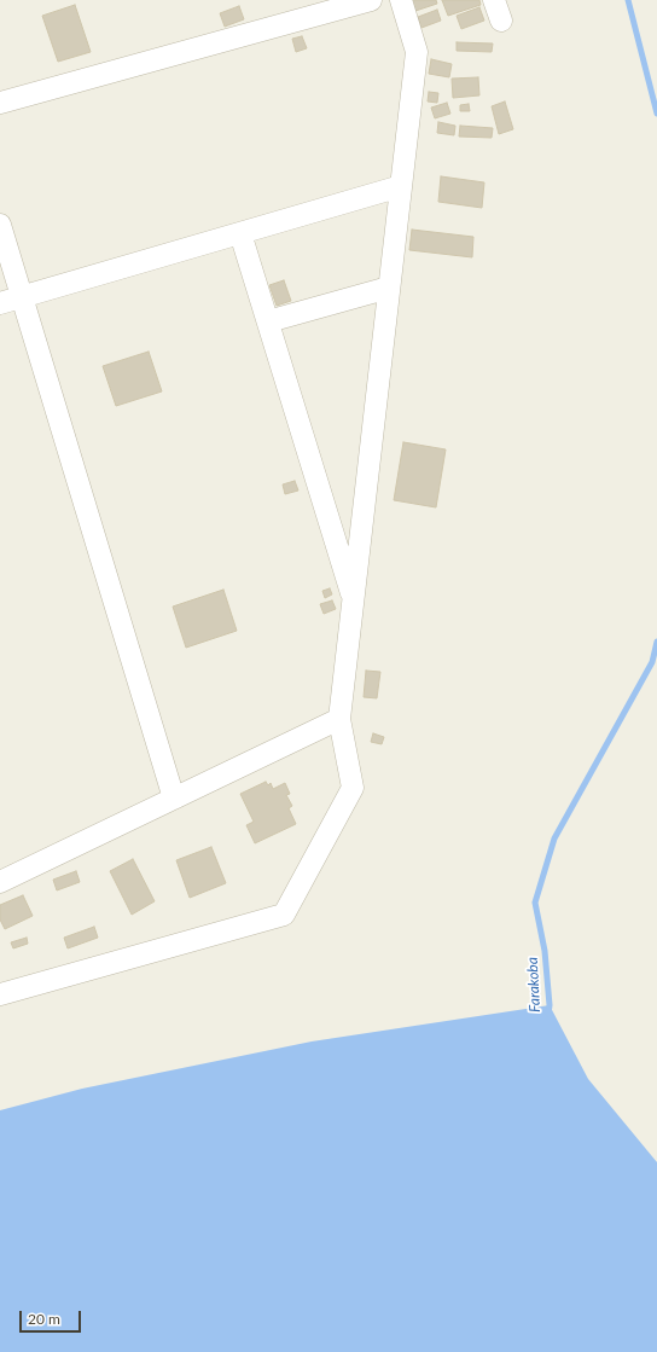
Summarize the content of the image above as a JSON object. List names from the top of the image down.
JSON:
{
  "water": ["Farakoba"],
  "scale_bar": "20 m"
}
